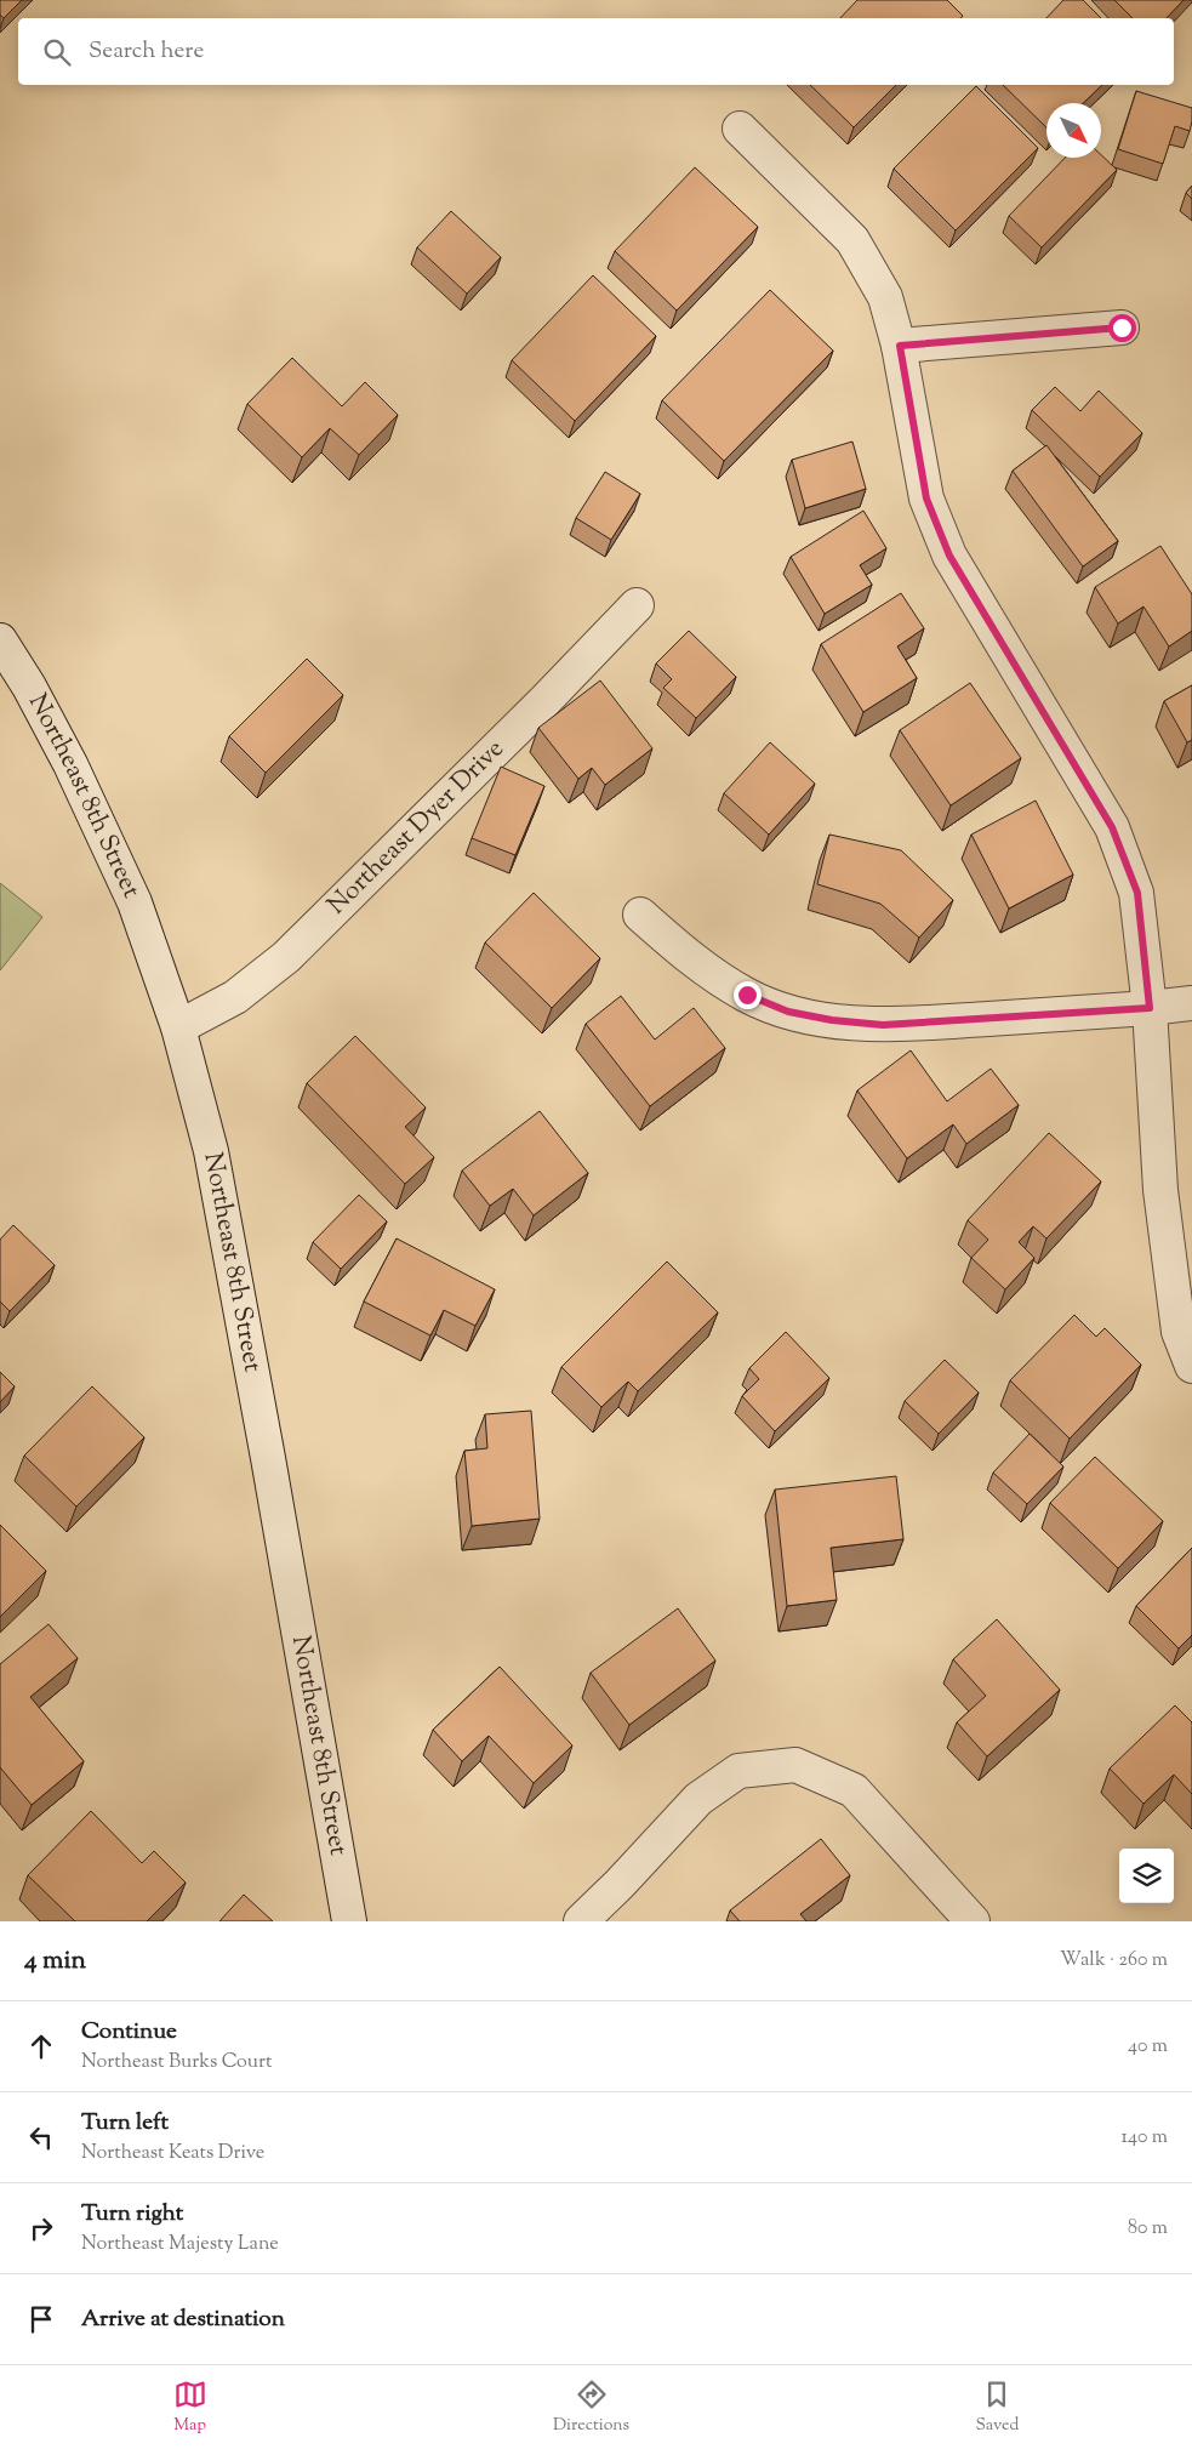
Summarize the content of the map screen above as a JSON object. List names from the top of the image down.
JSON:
{
  "streets": {
    "street": ["Northeast 8th Street", "Northeast Dyer Drive"]
  },
  "crossings": [
    ["Northeast 8th Street", "Northeast Dyer Drive"]
  ],
  "north": "bottom right",
  "page": {
    "search": "Search here",
    "heading": ["4 min", "Walk · 260 m"],
    "list": [
      ["Continue", "Northeast Burks Court", "40 m"],
      ["Turn left", "Northeast Keats Drive", "140 m"],
      ["Turn right", "Northeast Majesty Lane", "80 m"],
      "Arrive at destination"
    ],
    "nav": ["Map", "Directions", "Saved"]
  }
}
